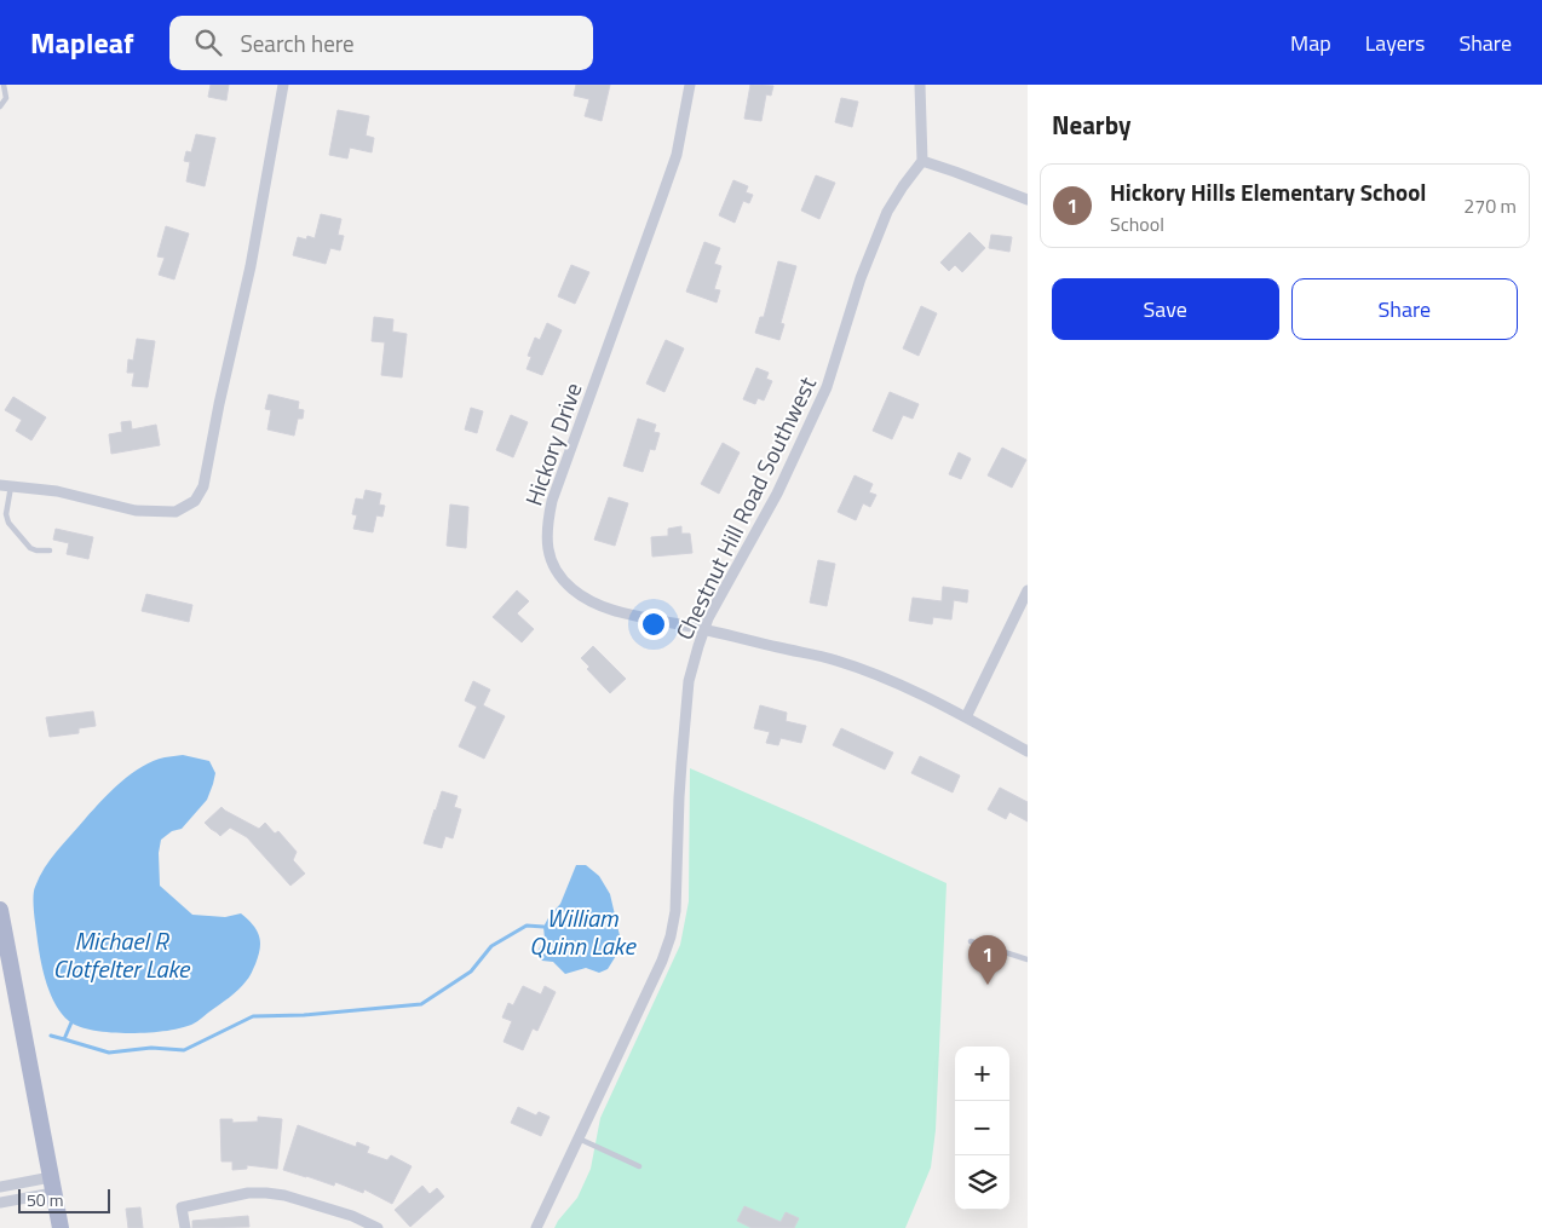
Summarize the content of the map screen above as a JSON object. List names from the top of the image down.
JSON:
{
  "streets": {
    "street": ["Hickory Drive", "Chestnut Hill Road Southwest"]
  },
  "crossings": [
    ["Hickory Drive", "Chestnut Hill Road Southwest"]
  ],
  "water": ["William Quinn Lake", "Michael R Clotfelter Lake"],
  "scale_bar": "50 m",
  "page": {
    "header": "Mapleaf",
    "search": "Search here",
    "nav": ["Map", "Layers", "Share"],
    "heading": "Nearby",
    "list": [
      {
        "mark": "1",
        "name": "Hickory Hills Elementary School",
        "note": "School",
        "value": "270 m"
      }
    ],
    "buttons": ["Save", "Share"],
    "pins": "1",
    "map_buttons": ["+", "−"],
    "scale": "50 m"
  }
}
